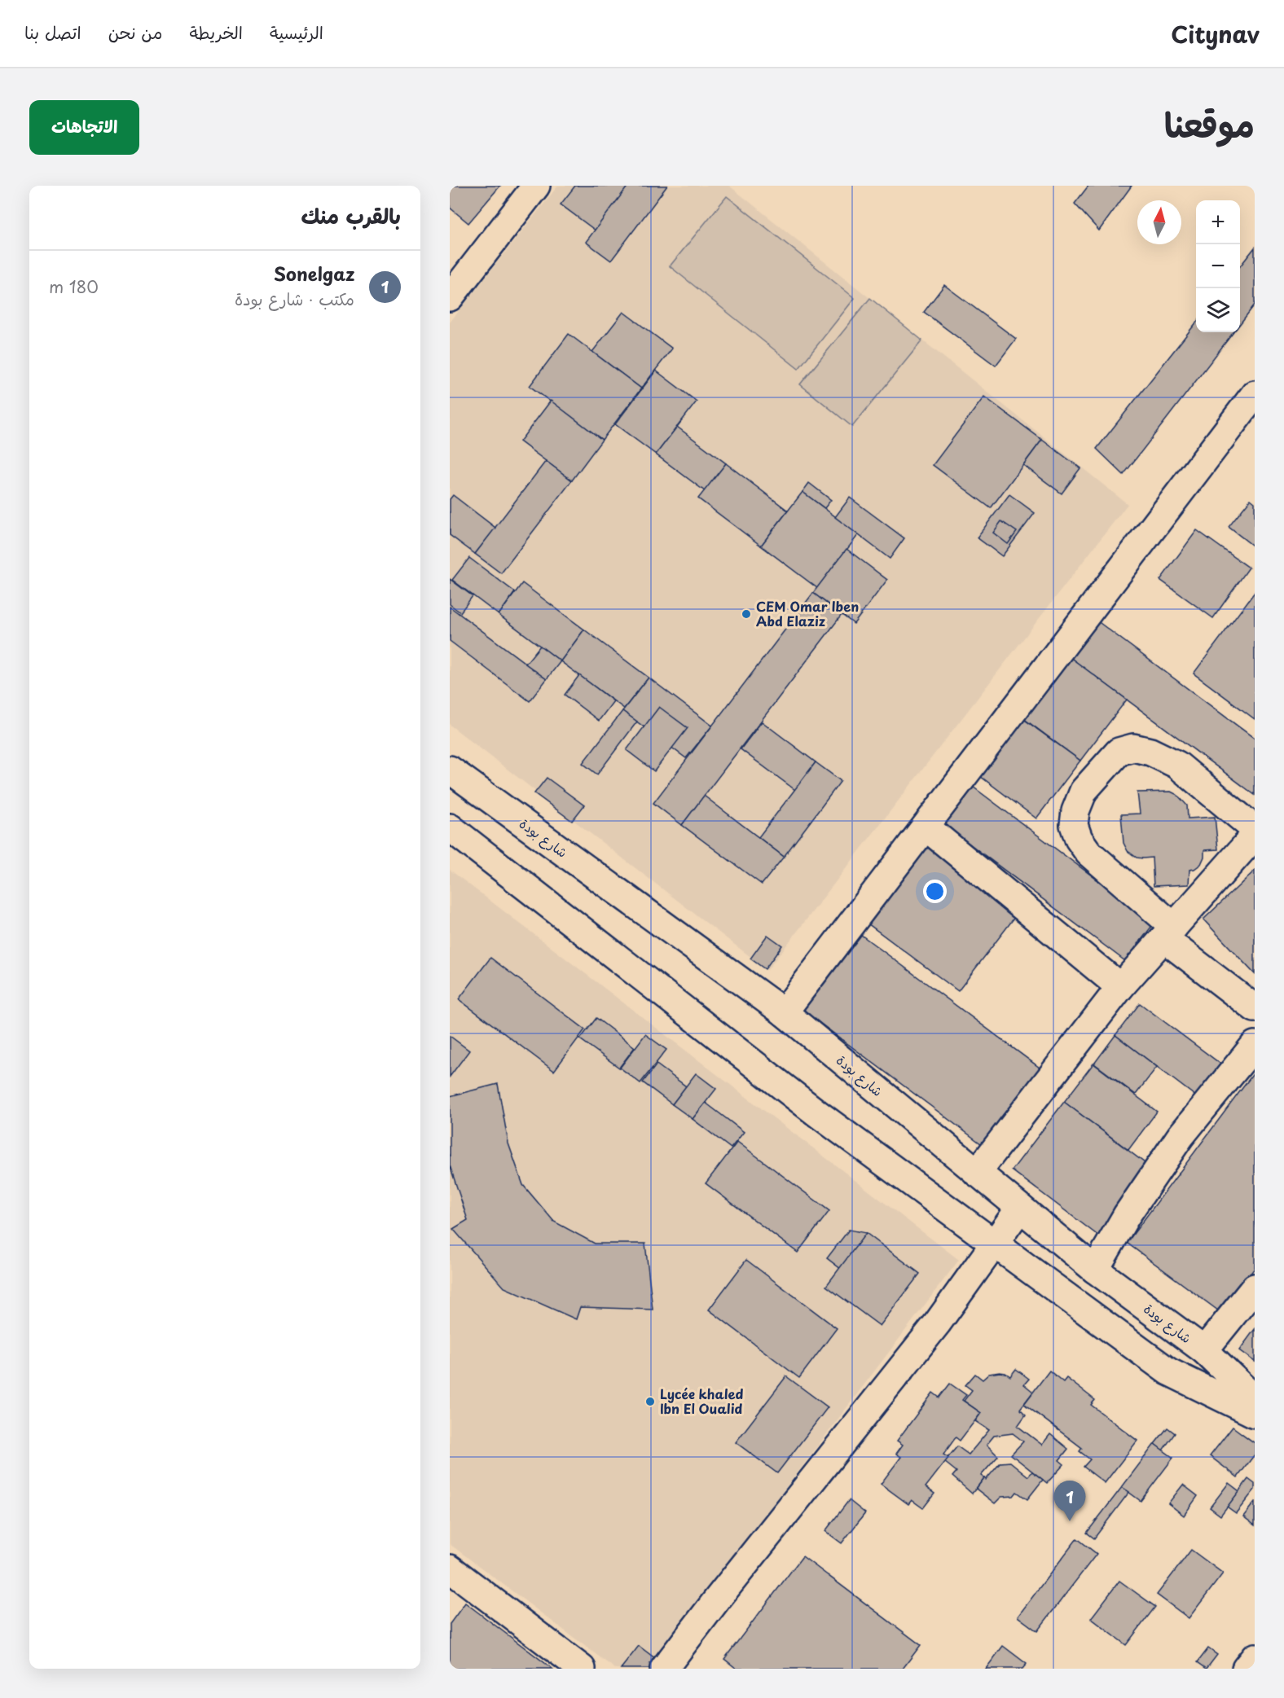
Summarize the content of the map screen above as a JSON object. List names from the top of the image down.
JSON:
{
  "streets": {
    "street": ["شارع بودة"]
  },
  "places": ["CEM Omar Iben Abd Elaziz", "Lycée khaled Ibn El Oualid"],
  "north": "top",
  "page": {
    "header": "Citynav",
    "nav": [
      "الرئيسية",
      "الخريطة",
      "من نحن",
      "اتصل بنا"
    ],
    "title": "موقعنا",
    "buttons": "الاتجاهات",
    "heading": "بالقرب منك",
    "map_buttons": ["+", "−"],
    "list": [
      {
        "mark": "1",
        "name": "Sonelgaz",
        "note": "مكتب · شارع بودة",
        "value": "180 m"
      }
    ],
    "pins": "1"
  }
}
